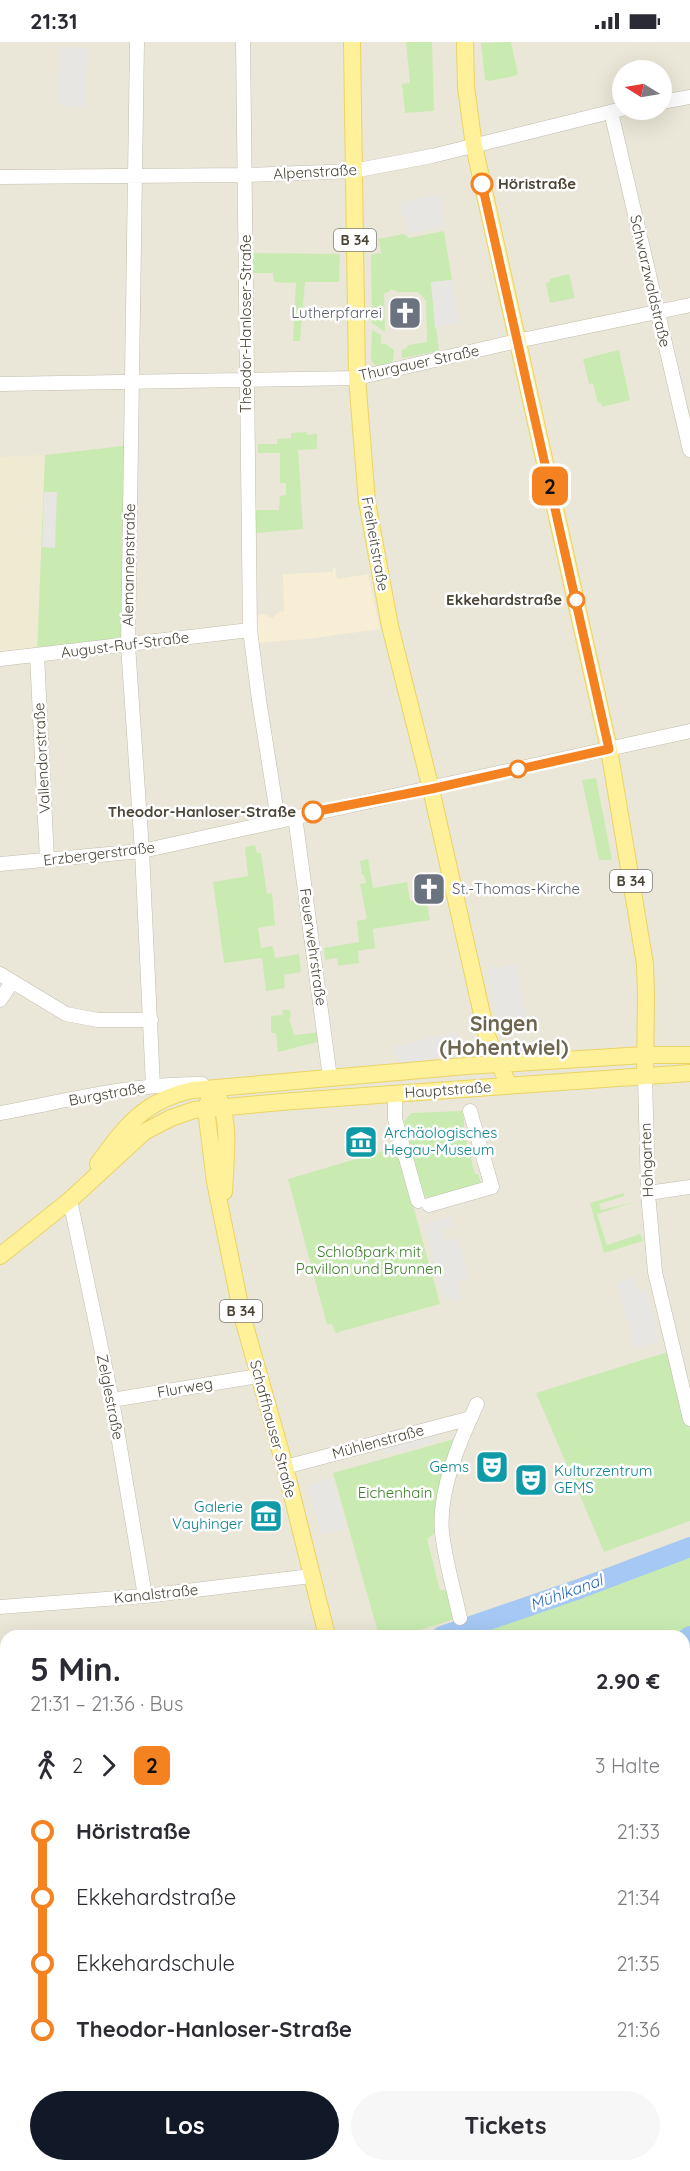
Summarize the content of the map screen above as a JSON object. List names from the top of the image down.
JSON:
{
  "streets": {
    "main road": [
      "B 34",
      "Freiheitstraße",
      "Hauptstraße",
      "Schaffhauser Straße"
    ],
    "street": [
      "Alpenstraße",
      "Schwarzwaldstraße",
      "Theodor-Hanloser-Straße",
      "Thurgauer Straße",
      "Alemannenstraße",
      "August-Ruf-Straße",
      "Vallendorstraße",
      "Erzbergerstraße",
      "Feuerwehrstraße",
      "Burgstraße",
      "Hohgarten",
      "Flurweg",
      "Zelglestraße",
      "Mühlenstraße",
      "Kanalstraße"
    ]
  },
  "crossings": [
    ["Alpenstraße", "B 34"],
    ["Alpenstraße", "Theodor-Hanloser-Straße"],
    ["Alpenstraße", "Freiheitstraße"],
    ["Alpenstraße", "Alemannenstraße"],
    ["B 34", "Thurgauer Straße"],
    ["B 34", "Erzbergerstraße"],
    ["B 34", "Hauptstraße"],
    ["B 34", "Hohgarten"],
    ["Schwarzwaldstraße", "Thurgauer Straße"],
    ["Theodor-Hanloser-Straße", "Thurgauer Straße"],
    ["Theodor-Hanloser-Straße", "August-Ruf-Straße"],
    ["Theodor-Hanloser-Straße", "Erzbergerstraße"],
    ["Thurgauer Straße", "Freiheitstraße"],
    ["Thurgauer Straße", "Alemannenstraße"],
    ["Freiheitstraße", "Erzbergerstraße"],
    ["Freiheitstraße", "Hauptstraße"],
    ["Alemannenstraße", "August-Ruf-Straße"],
    ["Alemannenstraße", "Erzbergerstraße"],
    ["Alemannenstraße", "Burgstraße"],
    ["August-Ruf-Straße", "Vallendorstraße"],
    ["Vallendorstraße", "Erzbergerstraße"],
    ["Erzbergerstraße", "Feuerwehrstraße"],
    ["Feuerwehrstraße", "Hauptstraße"],
    ["Hauptstraße", "Burgstraße"],
    ["Hauptstraße", "Hohgarten"],
    ["Hauptstraße", "Zelglestraße"],
    ["Hauptstraße", "Schaffhauser Straße"],
    ["Burgstraße", "Schaffhauser Straße"],
    ["Flurweg", "Zelglestraße"],
    ["Flurweg", "Schaffhauser Straße"],
    ["Zelglestraße", "Kanalstraße"],
    ["Schaffhauser Straße", "Mühlenstraße"],
    ["Schaffhauser Straße", "Kanalstraße"]
  ],
  "districts": ["Singen (Hohentwiel)"],
  "water": ["Mühlkanal"],
  "parks": ["Schloßpark mit Pavillon und Brunnen", "Eichenhain"],
  "places": {
    "other": ["Höristraße", "Ekkehardstraße", "Theodor-Hanloser-Straße"],
    "church": ["Lutherpfarrei", "St.-Thomas-Kirche"],
    "museum": ["Archäologisches Hegau-Museum", "Galerie Vayhinger"],
    "theatre": ["Gems", "Kulturzentrum GEMS"]
  },
  "lines": ["bus line 2"],
  "north": "left",
  "page": {
    "status": "21:31",
    "on_map": "2",
    "heading": ["5 Min.", "21:31 – 21:36 · Bus", "2.90 €"],
    "legs": ["2", "2", "3 Halte"],
    "list": [
      {
        "name": "Höristraße",
        "value": "21:33"
      },
      {
        "name": "Ekkehardstraße",
        "value": "21:34"
      },
      {
        "name": "Ekkehardschule",
        "value": "21:35"
      },
      {
        "name": "Theodor-Hanloser-Straße",
        "value": "21:36"
      }
    ],
    "buttons": ["Los", "Tickets"]
  }
}
